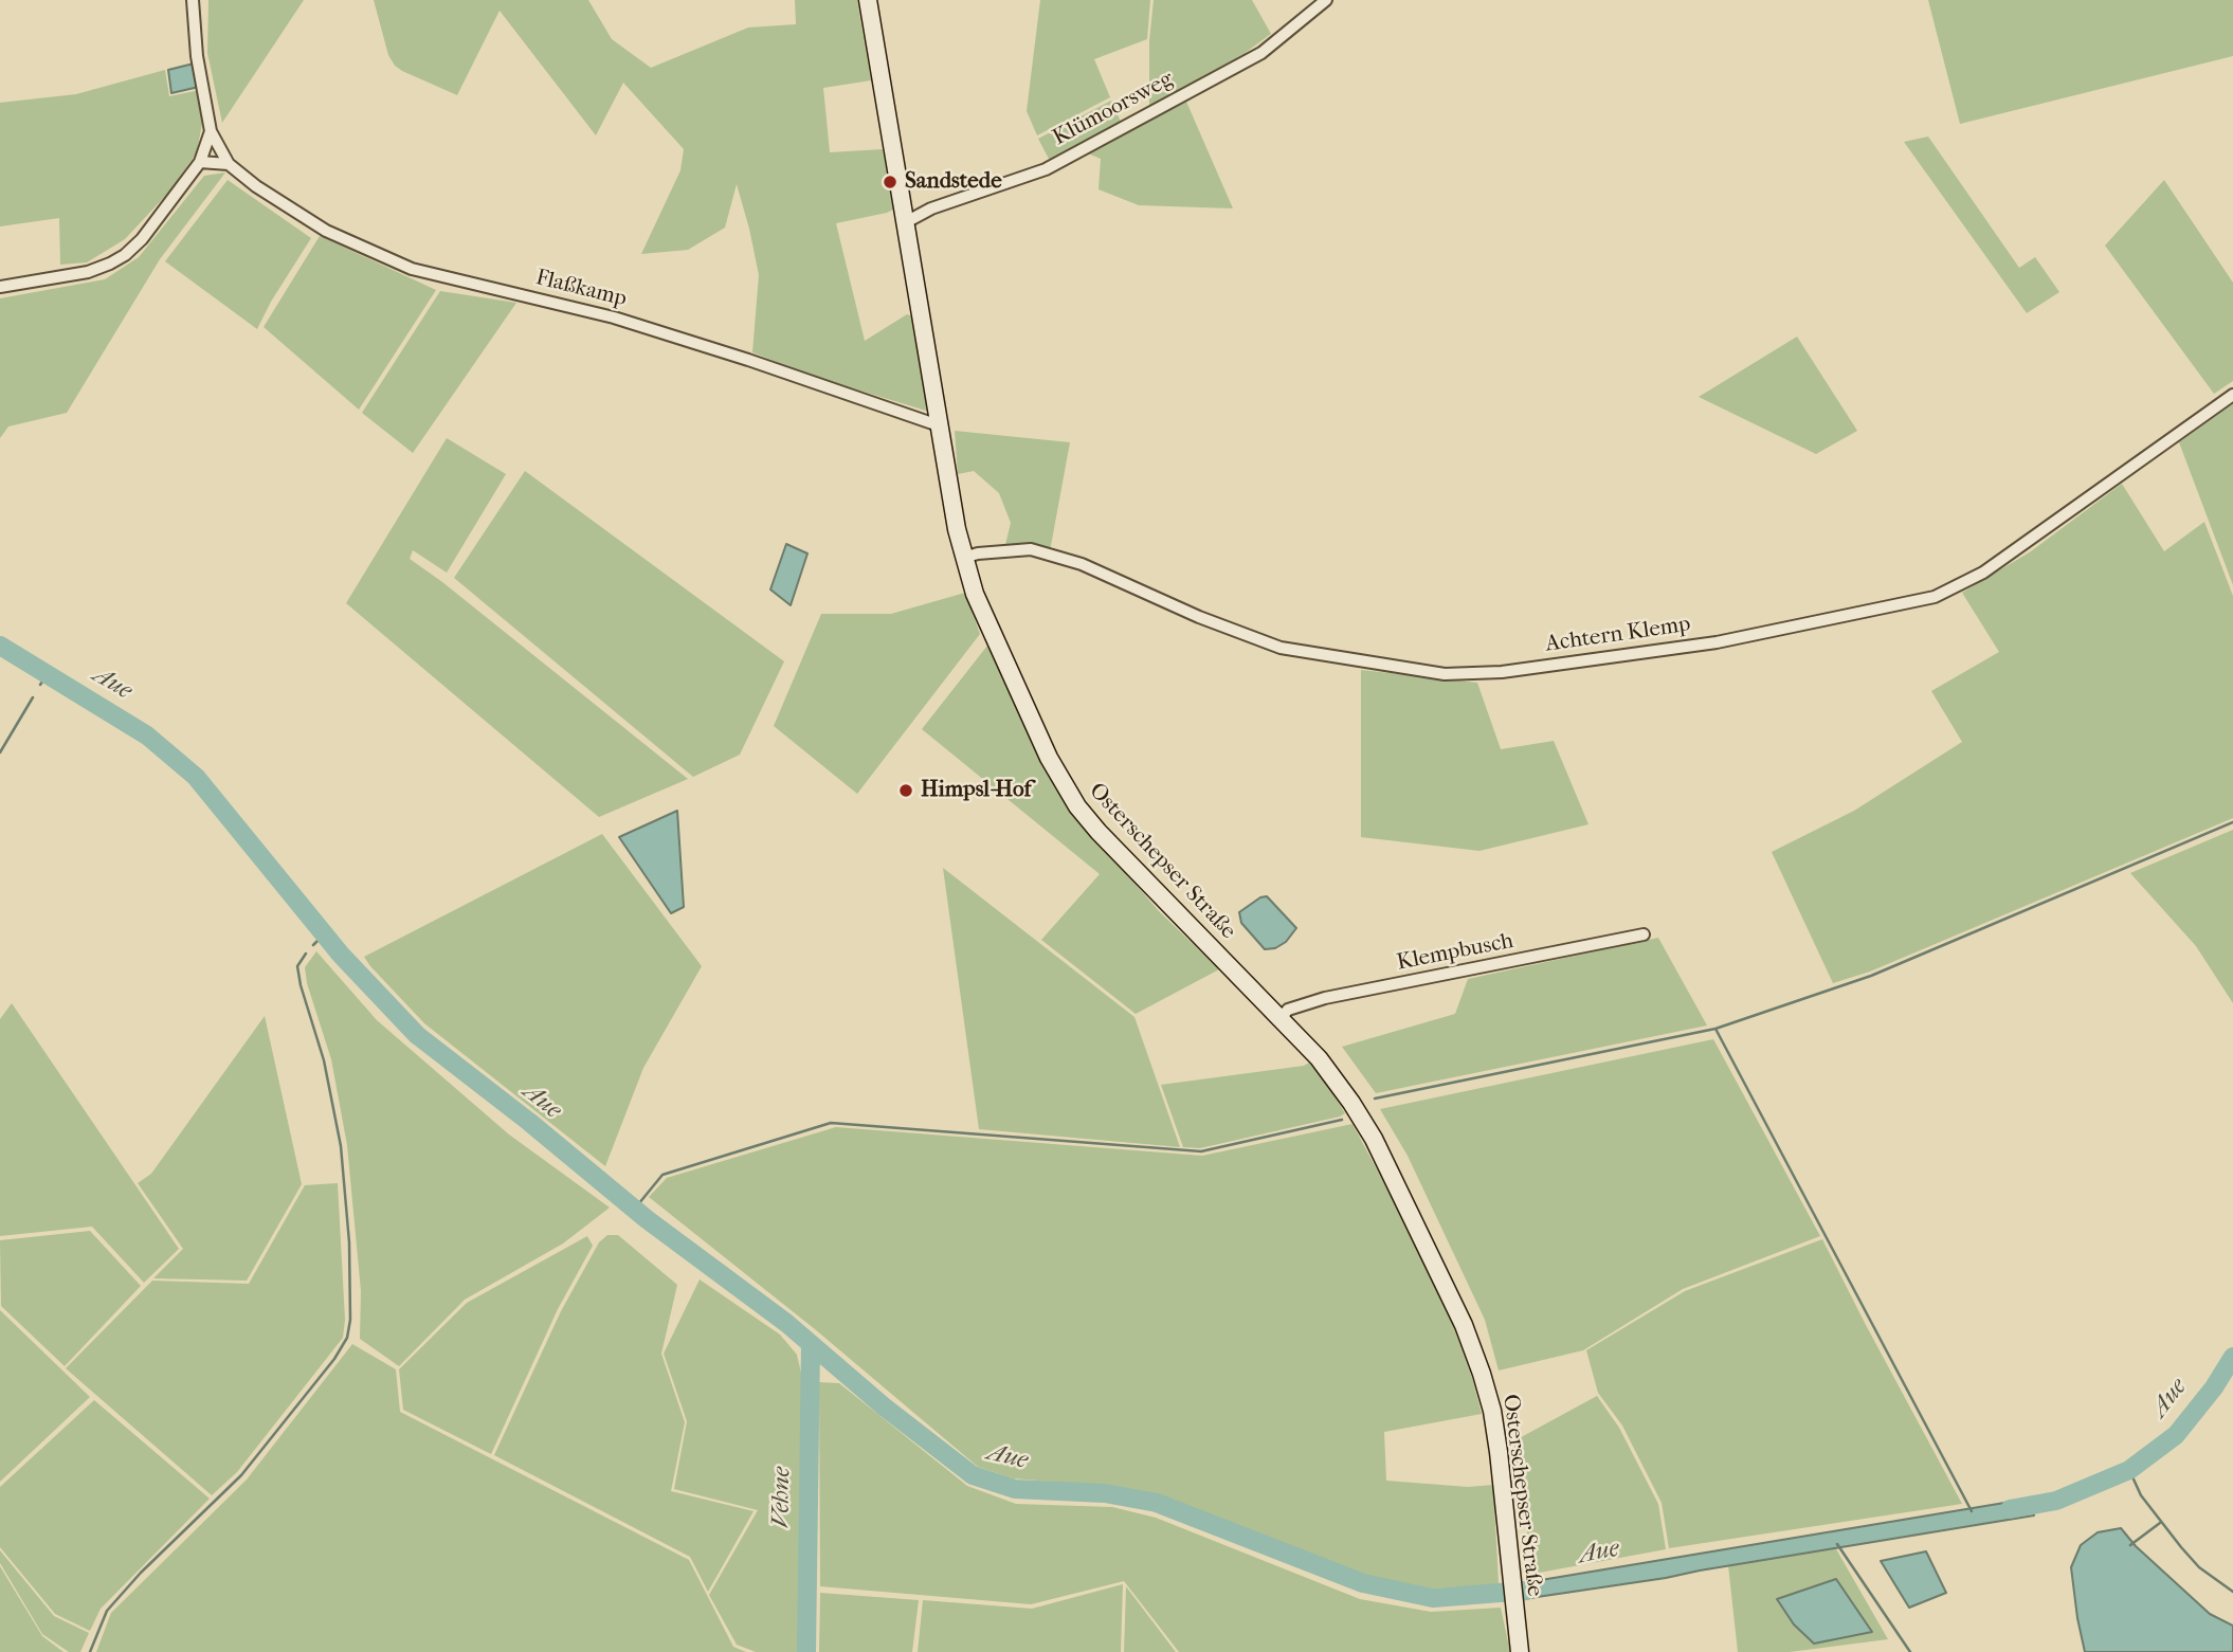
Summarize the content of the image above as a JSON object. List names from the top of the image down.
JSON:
{
  "streets": {
    "main road": ["Osterschepser Straße"],
    "street": [
      "Klümoorsweg",
      "Flaßkamp",
      "Achtern Klemp",
      "Klempbusch"
    ]
  },
  "crossings": [
    ["Klümoorsweg", "Osterschepser Straße"],
    ["Flaßkamp", "Osterschepser Straße"],
    ["Achtern Klemp", "Osterschepser Straße"],
    ["Osterschepser Straße", "Klempbusch"]
  ],
  "water": ["Aue", "Vehne"],
  "places": ["Sandstede", "Himpsl-Hof"]
}
